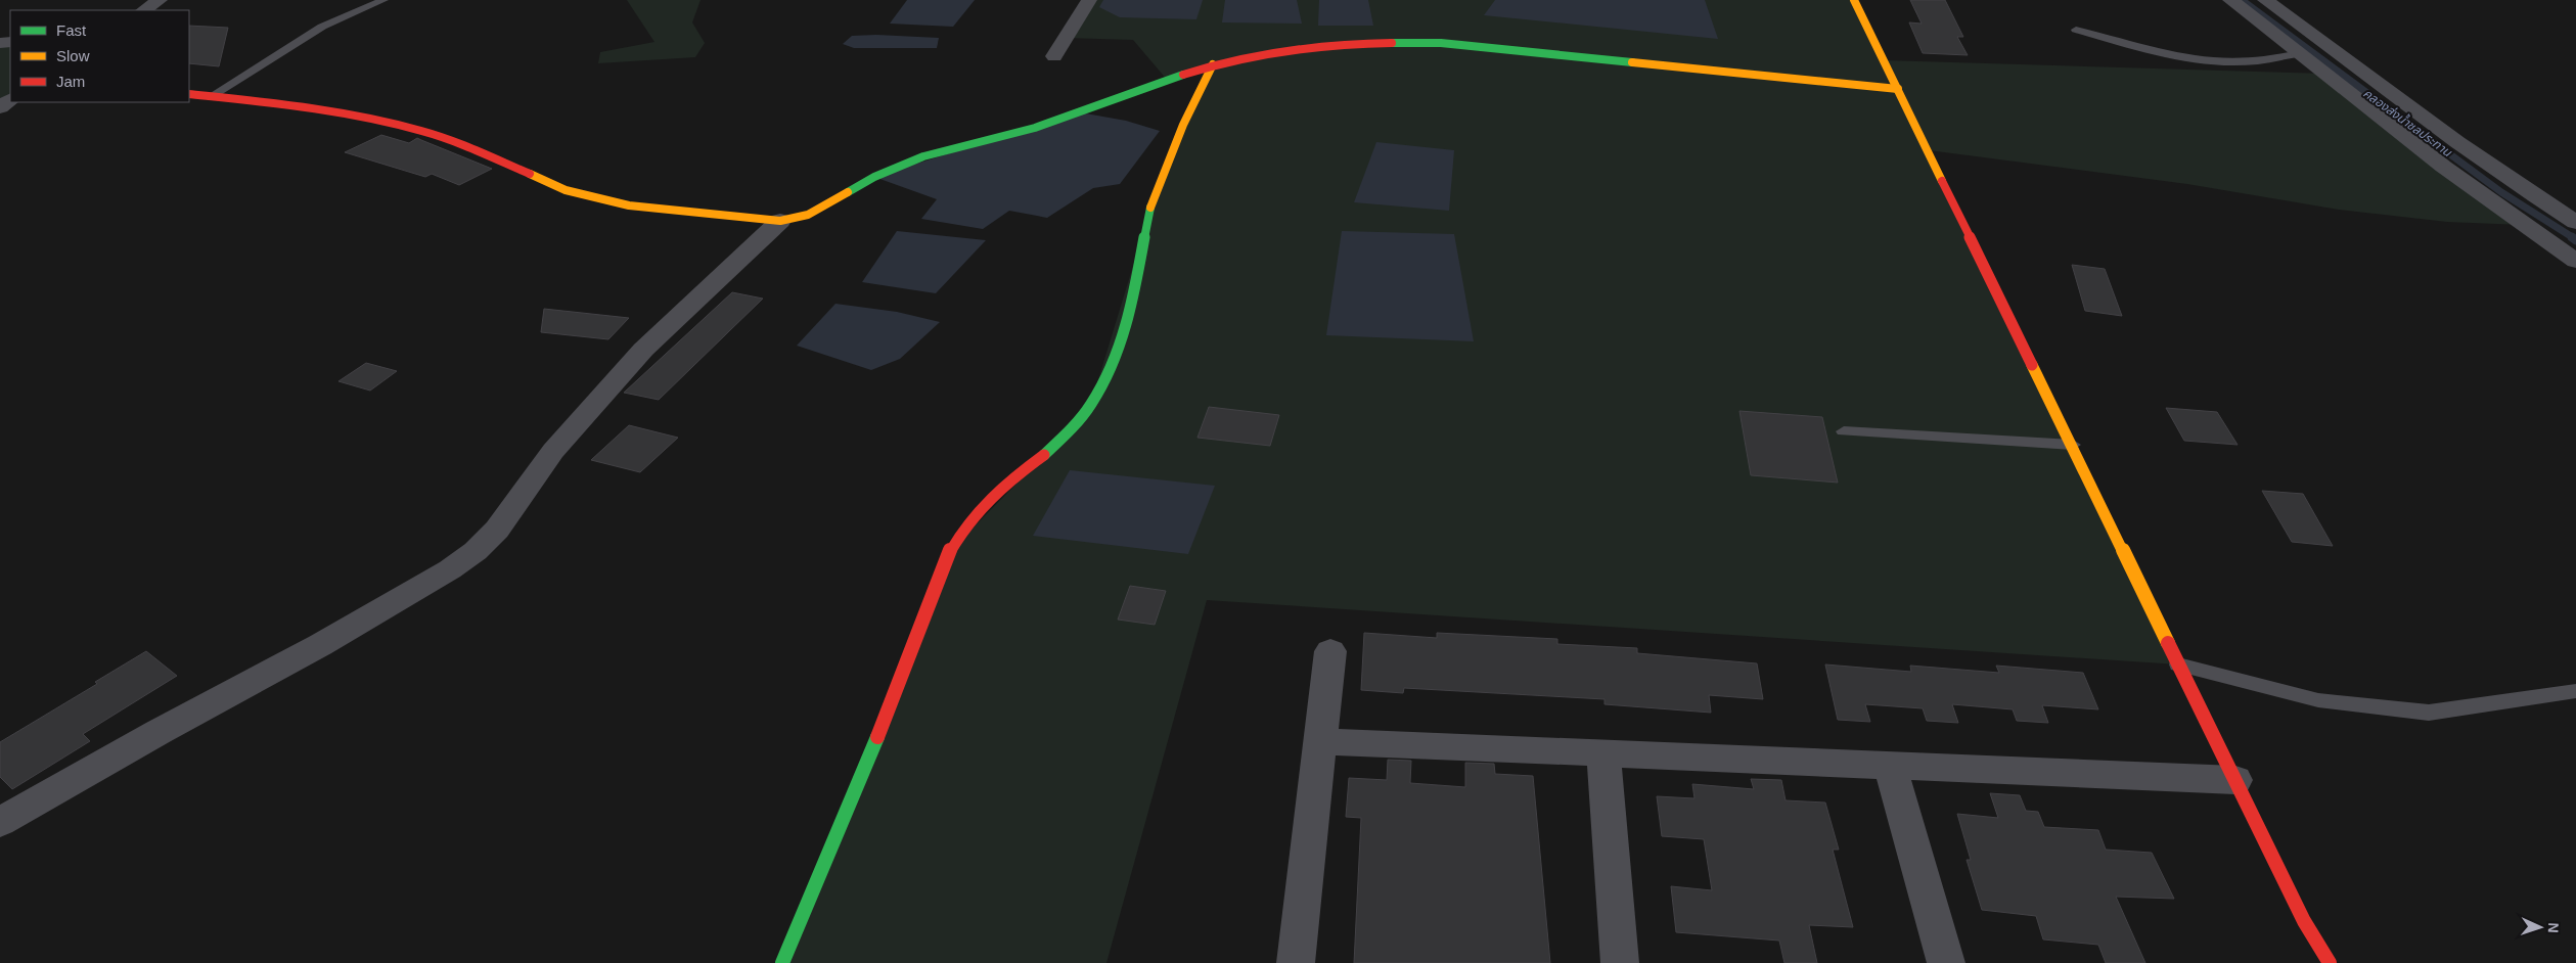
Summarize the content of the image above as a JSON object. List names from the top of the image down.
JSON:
{
  "water": ["คลองส่งน้ำชลประทาน"],
  "legend": ["Fast", "Slow", "Jam"],
  "north": "right"
}
